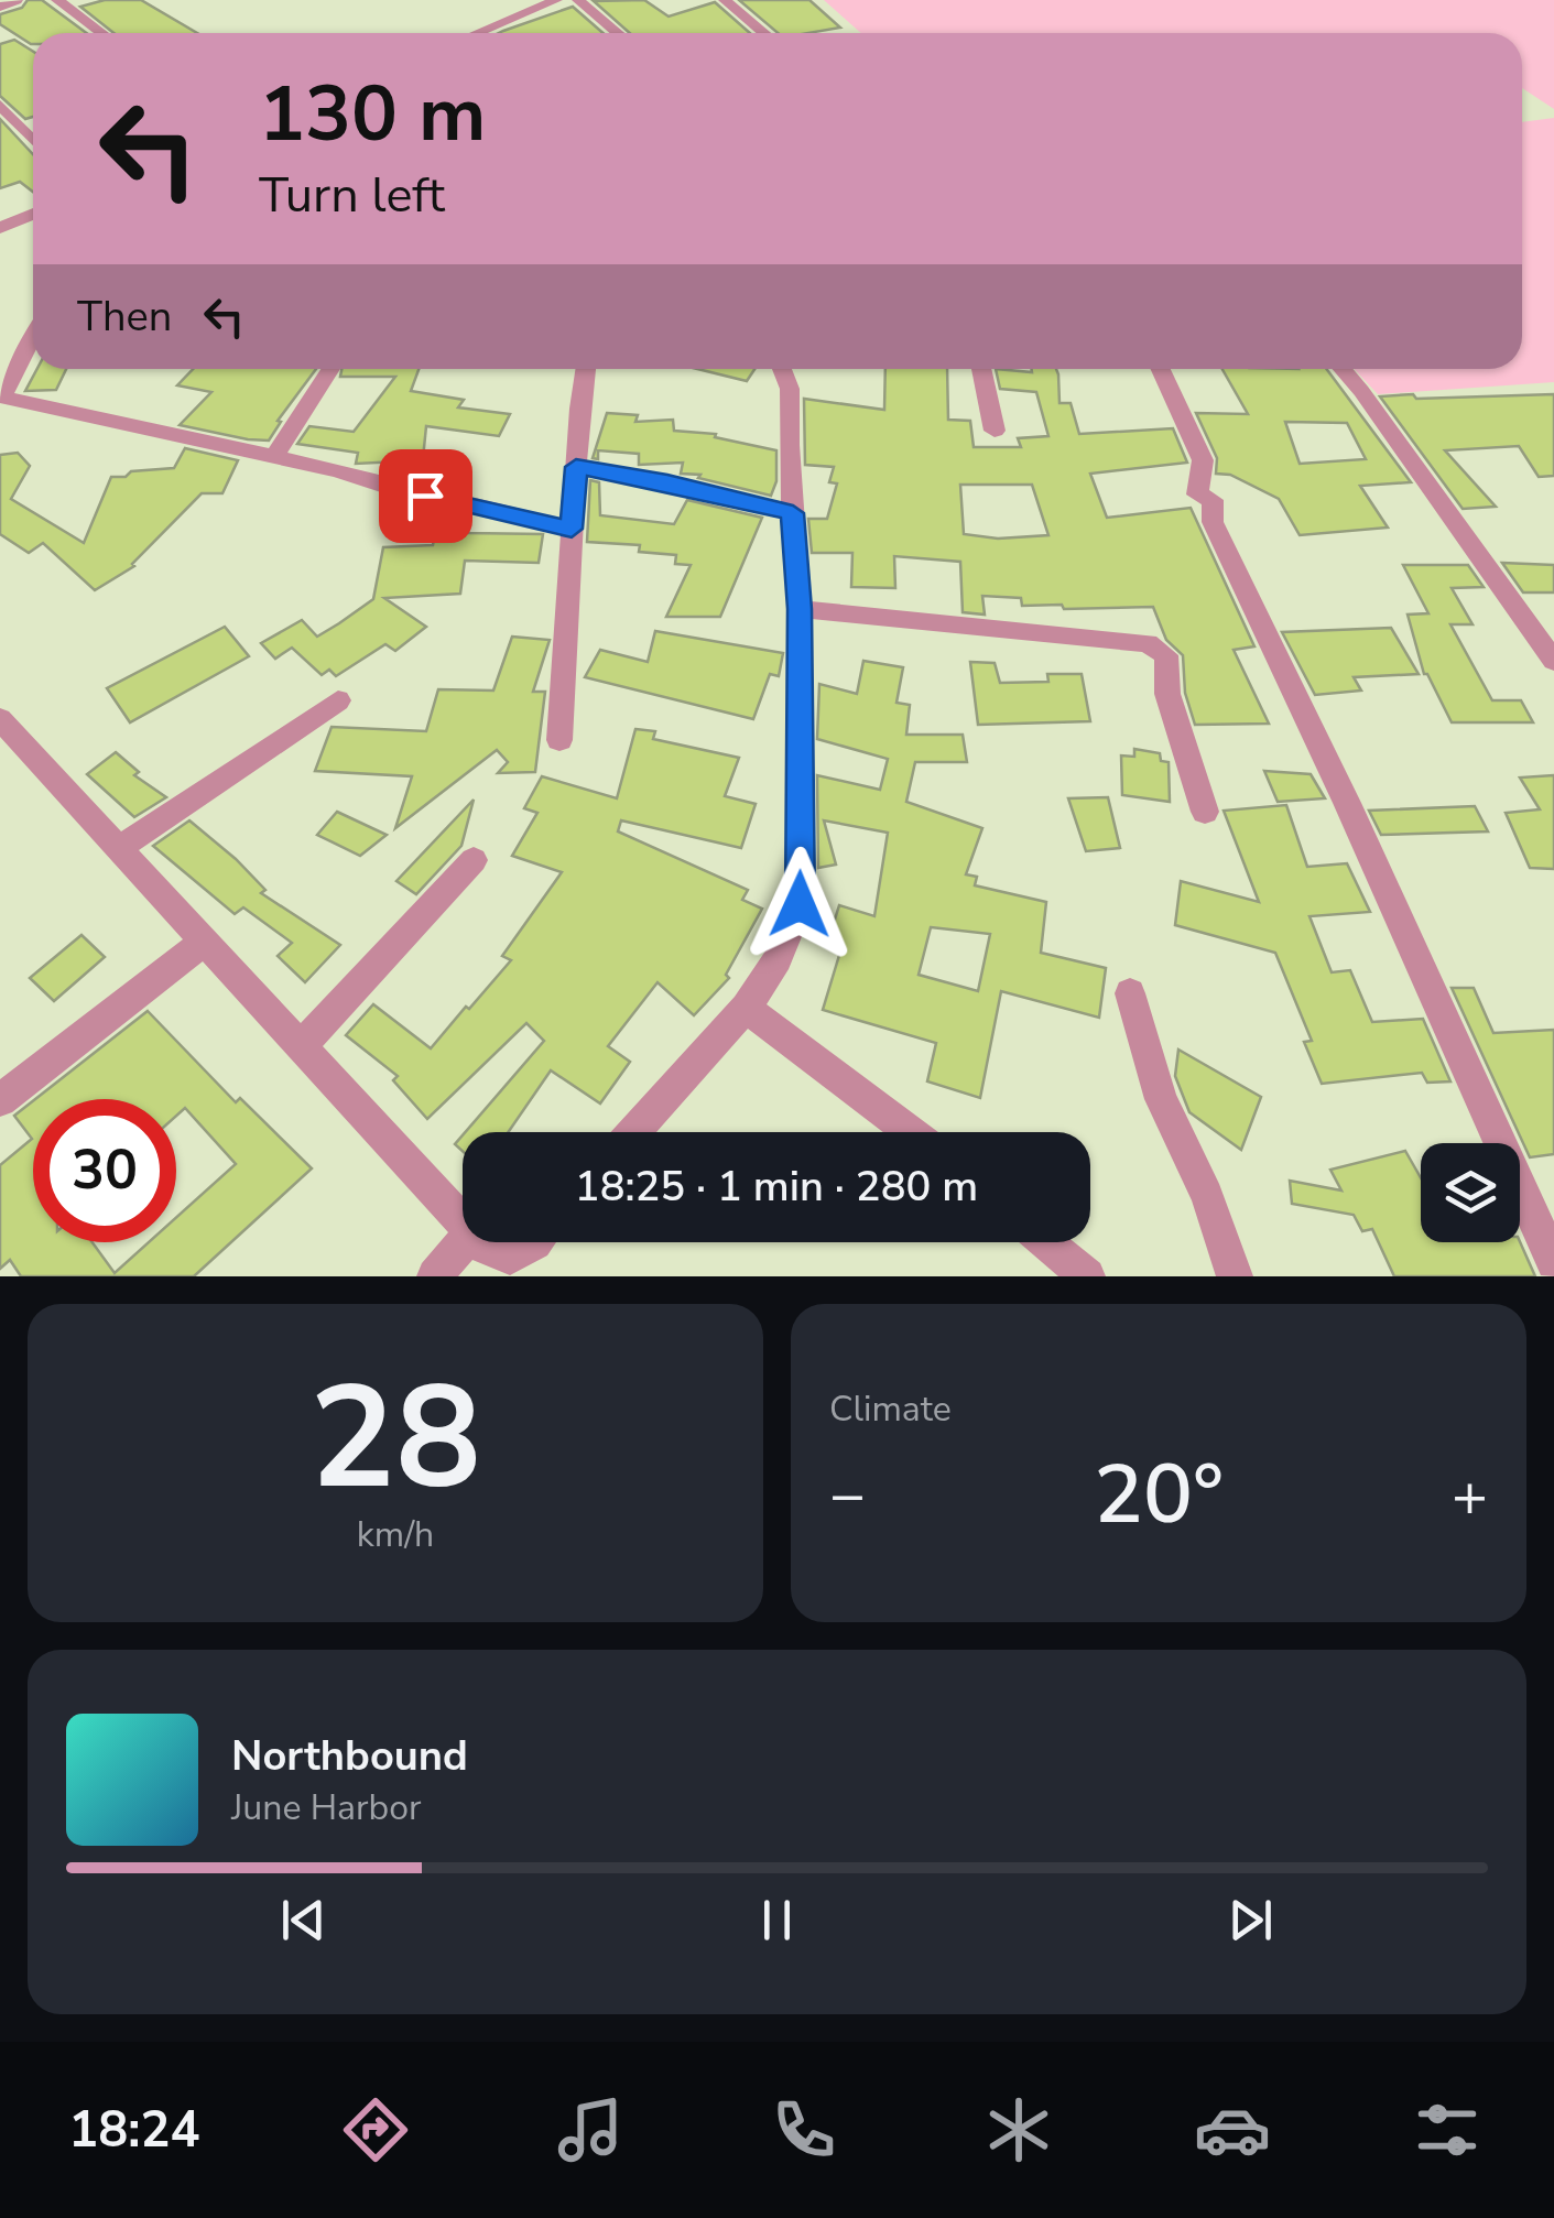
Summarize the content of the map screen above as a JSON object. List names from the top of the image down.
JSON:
{
  "page": {
    "turn": ["130 m", "Turn left"],
    "then": "Then",
    "limit": "30",
    "trip": "18:25 · 1 min · 280 m",
    "tile": [
      ["28", "km/h"],
      "Climate"
    ],
    "heat": ["−", "20°", "+"],
    "song": ["Northbound", "June Harbor"],
    "tabs": "18:24"
  }
}
